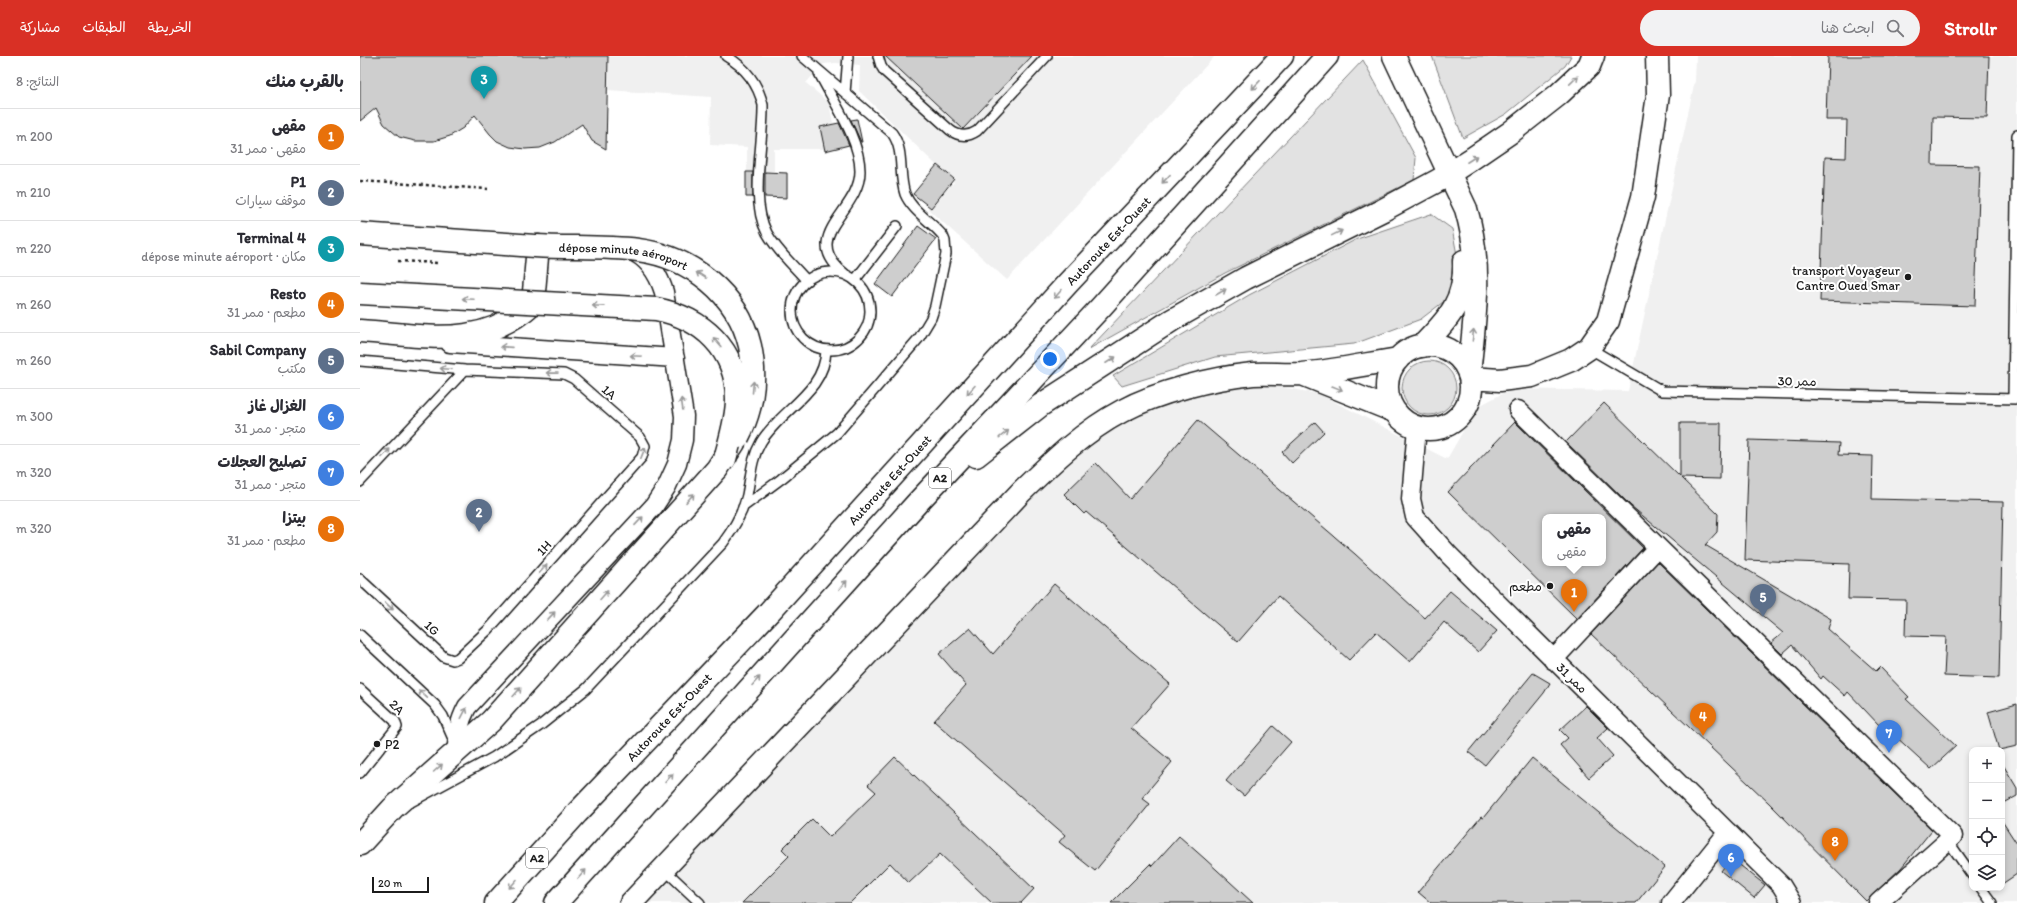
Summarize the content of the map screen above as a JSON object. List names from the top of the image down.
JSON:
{
  "streets": {
    "main road": ["Autoroute Est-Ouest", "dépose minute aéroport", "A2"],
    "street": ["ممر 31"],
    "lane": [
      "ممر 30",
      "1A",
      "1H",
      "1G",
      "2A"
    ]
  },
  "crossings": [
    ["1A", "1H"],
    ["1H", "1G"]
  ],
  "one_way": ["1H", "1G"],
  "places": ["transport Voyageur Cantre Oued Smar", "مطعم", "P2"],
  "scale_bar": "20 m",
  "page": {
    "header": "Strollr",
    "search": "ابحث هنا",
    "nav": ["الخريطة", "الطبقات", "مشاركة"],
    "heading": ["بالقرب منك", "النتائج: 8"],
    "pins": [
      "3",
      "2",
      "1",
      "5",
      "4",
      "7",
      "8",
      "6"
    ],
    "list": [
      {
        "mark": "1",
        "name": "مقهى",
        "note": "مقهى · ممر 31",
        "value": "200 m"
      },
      {
        "mark": "2",
        "name": "P1",
        "note": "موقف سيارات",
        "value": "210 m"
      },
      {
        "mark": "3",
        "name": "Terminal 4",
        "note": "مكان · dépose minute aéroport",
        "value": "220 m"
      },
      {
        "mark": "4",
        "name": "Resto",
        "note": "مطعم · ممر 31",
        "value": "260 m"
      },
      {
        "mark": "5",
        "name": "Sabil Company",
        "note": "مكتب",
        "value": "260 m"
      },
      {
        "mark": "6",
        "name": "الغزال غاز",
        "note": "متجر · ممر 31",
        "value": "300 m"
      },
      {
        "mark": "7",
        "name": "تصليح العجلات",
        "note": "متجر · ممر 31",
        "value": "320 m"
      },
      {
        "mark": "8",
        "name": "بيتزا",
        "note": "مطعم · ممر 31",
        "value": "320 m"
      }
    ],
    "popup": ["مقهى", "مقهى"],
    "map_buttons": ["+", "−"],
    "scale": "20 m"
  }
}
